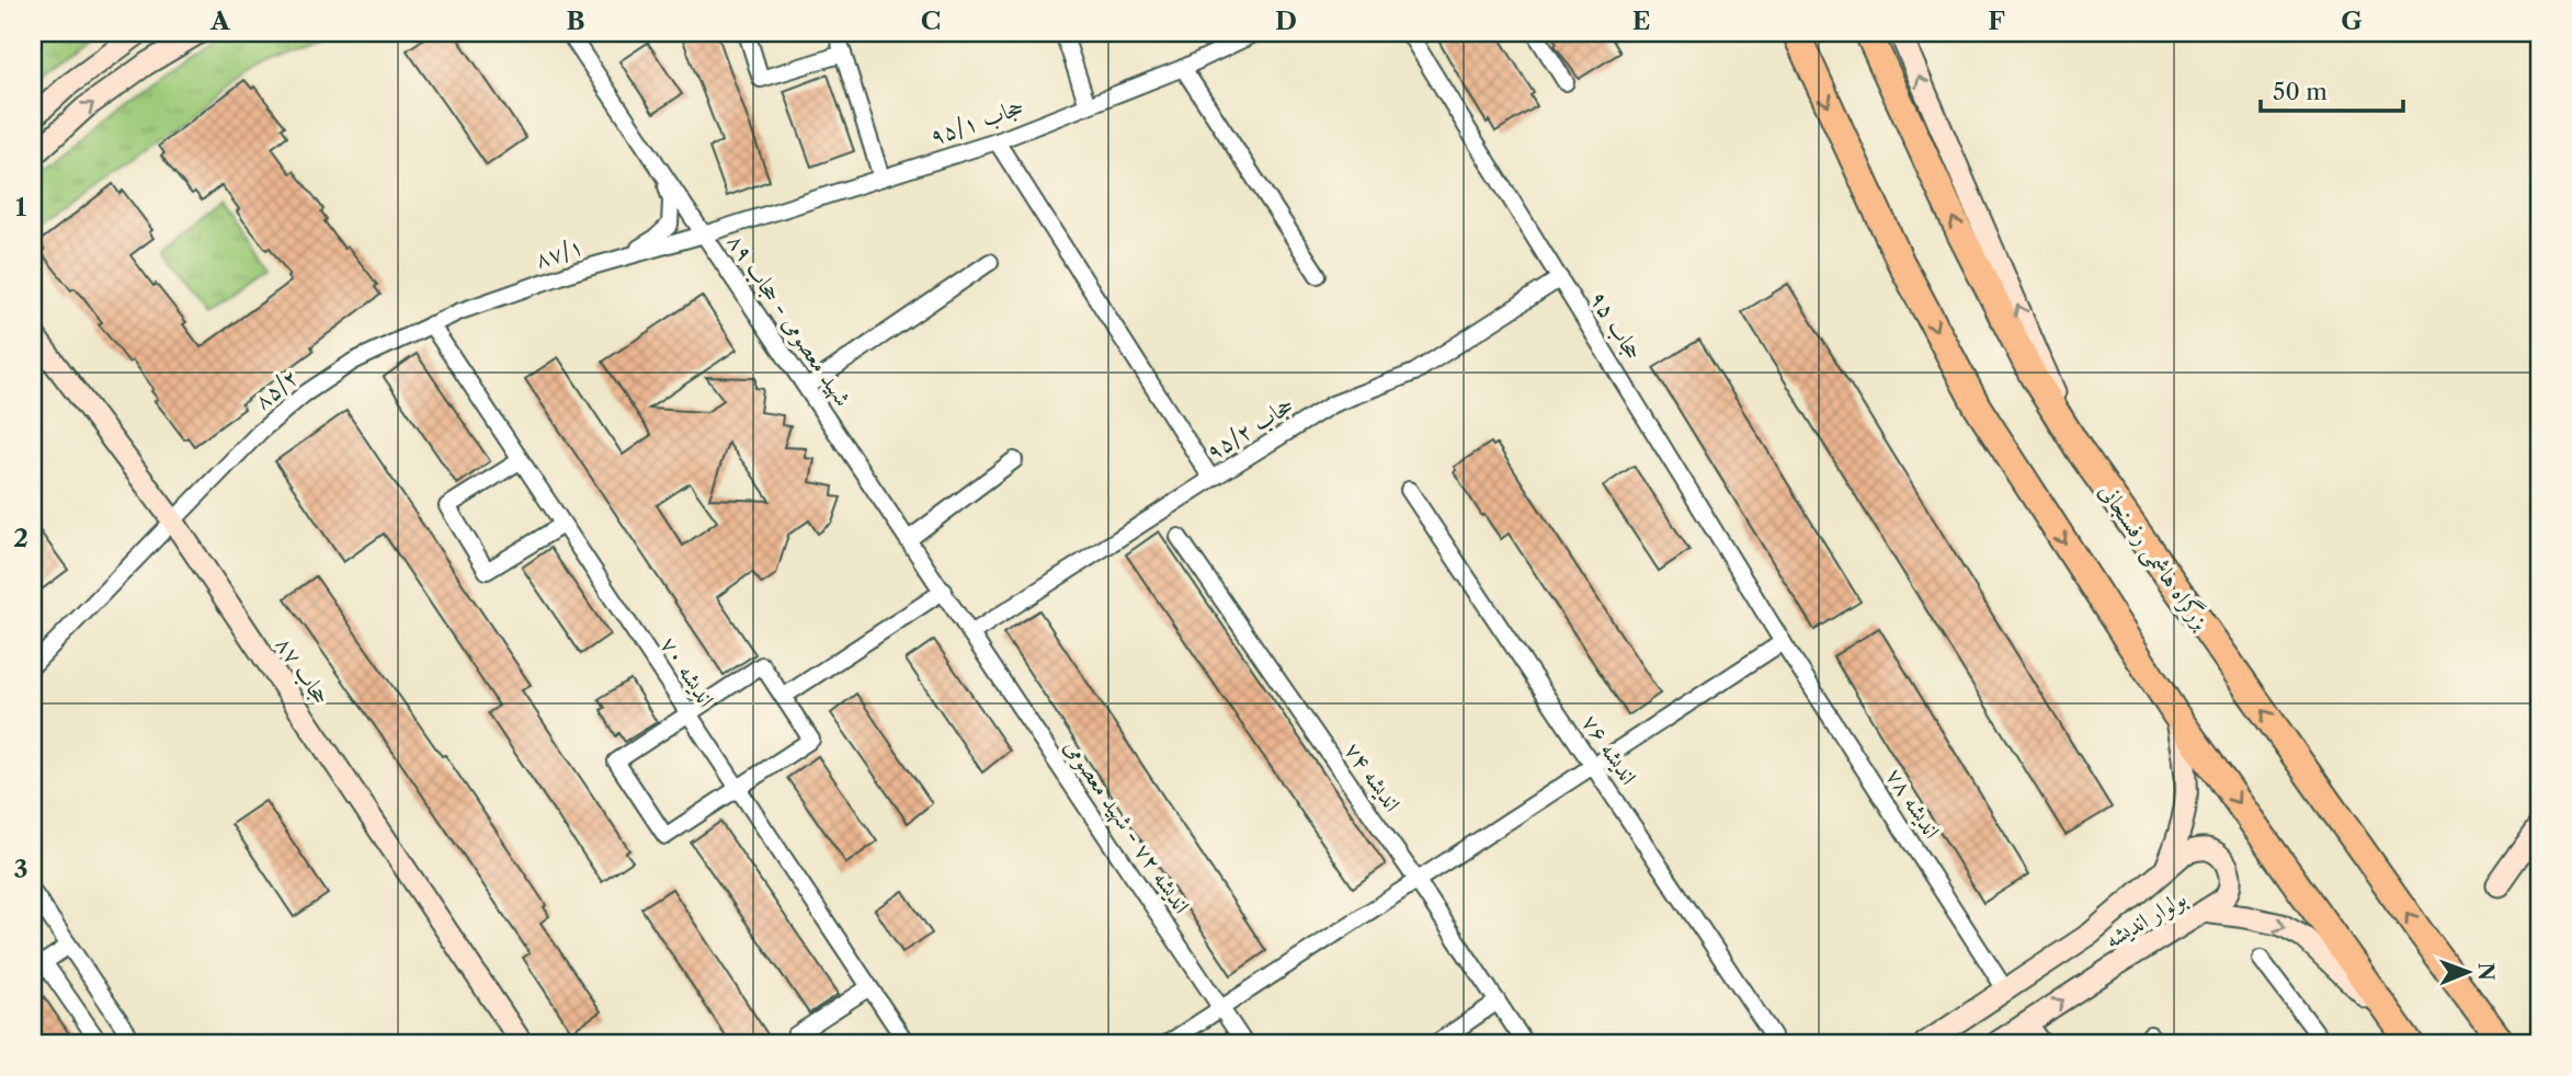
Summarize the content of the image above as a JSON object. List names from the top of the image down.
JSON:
{
  "streets": {
    "highway": ["بزرگراه هاشمی رفسنجانی"],
    "main road": ["حجاب ۸۷", "بولوار اندیشه"],
    "street": [
      "حجاب ۹۵/۱",
      "۸۷/۱",
      "شهید معصومی - حجاب ۸۹",
      "حجاب ۹۵",
      "۸۵/۲",
      "حجاب ۹۵/۲",
      "اندیشه ۷۰",
      "اندیشه ۷۶",
      "اندیشه ۷۴",
      "اندیشه ۷۸",
      "اندیشه ۷۲ - شهید معصومی"
    ]
  },
  "crossings": [
    ["حجاب ۹۵/۱", "۸۷/۱"],
    ["حجاب ۹۵/۱", "شهید معصومی - حجاب ۸۹"],
    ["۸۷/۱", "شهید معصومی - حجاب ۸۹"],
    ["۸۷/۱", "۸۵/۲"],
    ["۸۷/۱", "اندیشه ۷۰"],
    ["شهید معصومی - حجاب ۸۹", "حجاب ۹۵/۲"],
    ["شهید معصومی - حجاب ۸۹", "اندیشه ۷۲ - شهید معصومی"],
    ["حجاب ۹۵", "حجاب ۹۵/۲"],
    ["حجاب ۹۵", "اندیشه ۷۸"],
    ["۸۵/۲", "حجاب ۸۷"],
    ["۸۵/۲", "اندیشه ۷۰"],
    ["حجاب ۹۵/۲", "اندیشه ۷۲ - شهید معصومی"],
    ["اندیشه ۷۸", "بولوار اندیشه"]
  ],
  "one_way": ["بولوار اندیشه"],
  "scale_bar": "50 m",
  "north": "right",
  "grid": {
    "columns": [
      "A",
      "B",
      "C",
      "D",
      "E",
      "F",
      "G"
    ],
    "rows": ["1", "2", "3"]
  }
}
